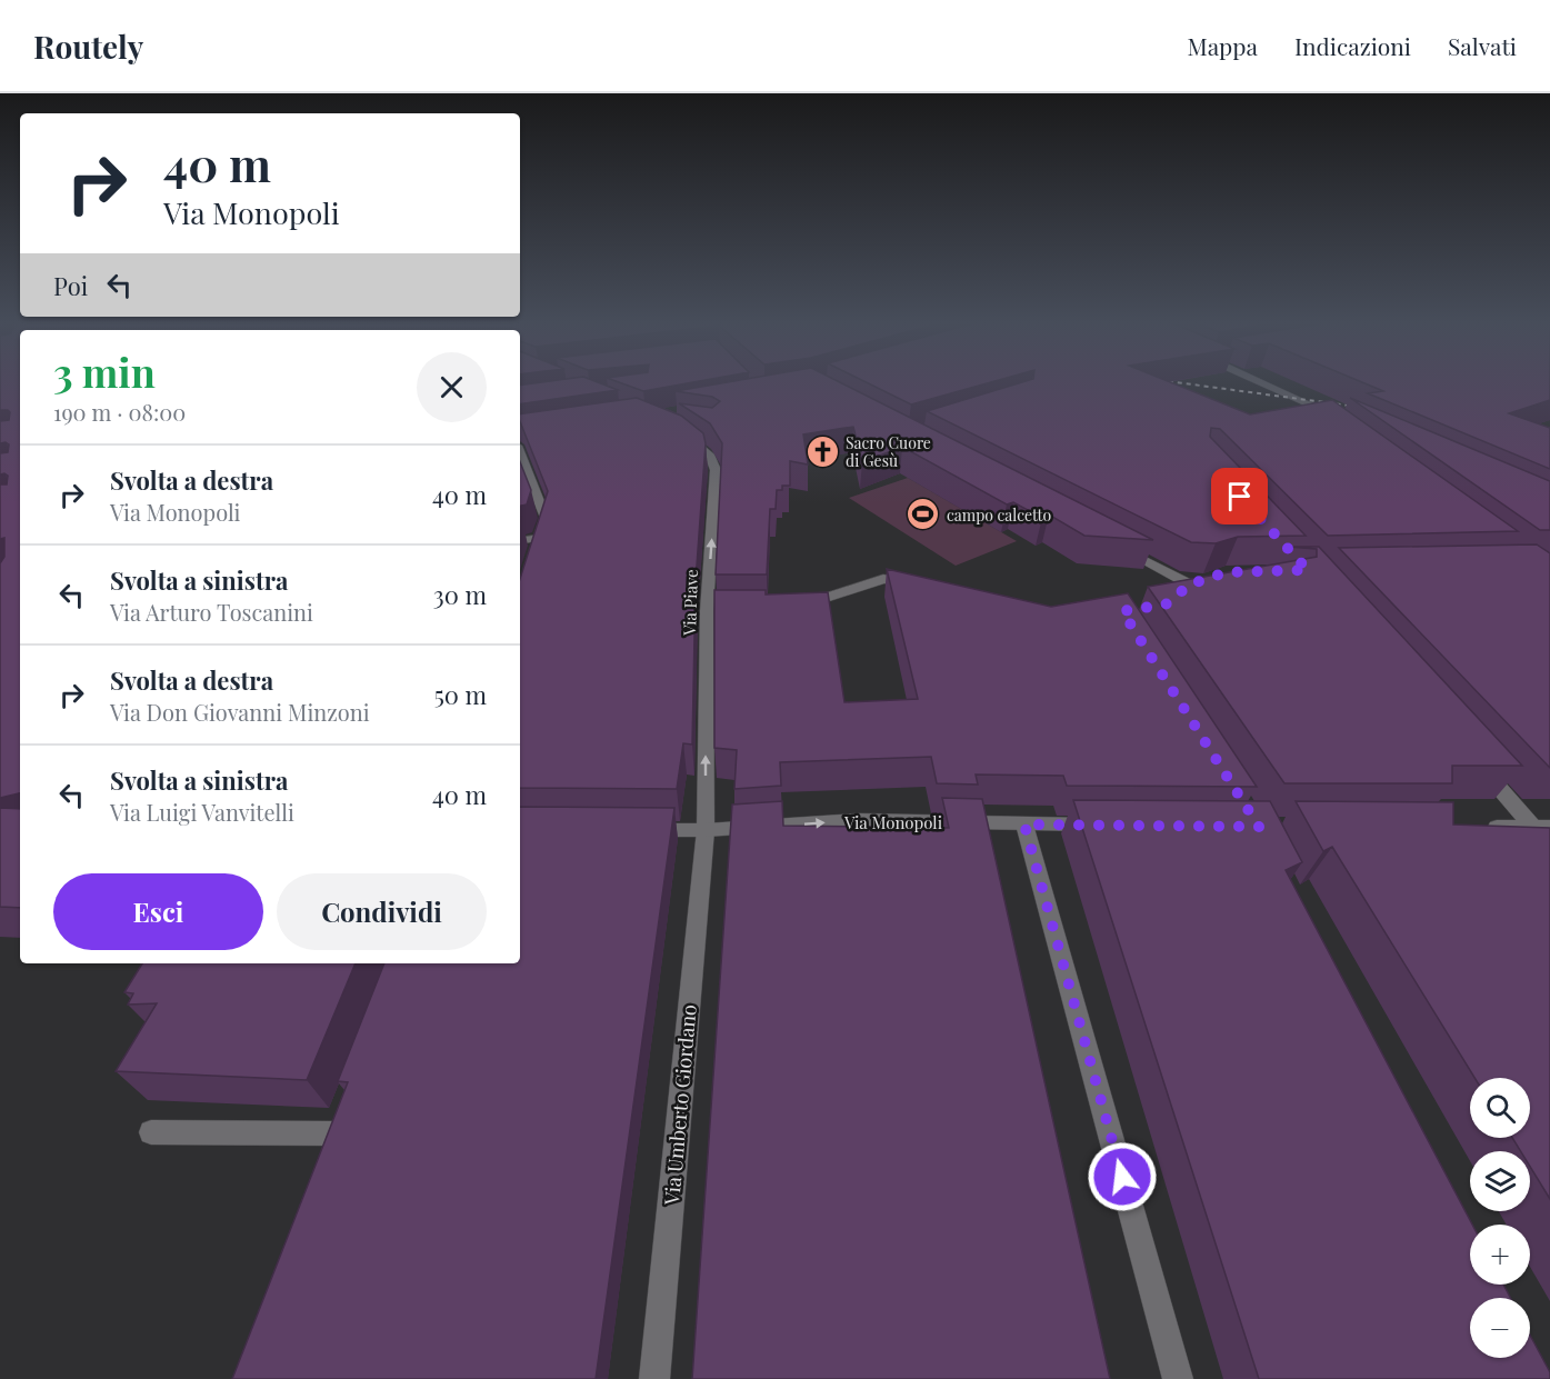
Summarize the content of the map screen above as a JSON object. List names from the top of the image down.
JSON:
{
  "streets": {
    "street": ["Via Piave", "Via Monopoli", "Via Umberto Giordano"]
  },
  "crossings": [
    ["Via Piave", "Via Monopoli"],
    ["Via Piave", "Via Umberto Giordano"],
    ["Via Monopoli", "Via Umberto Giordano"]
  ],
  "one_way": ["Via Piave", "Via Monopoli"],
  "places": {
    "church": ["Sacro Cuore di Gesù"],
    "sports": ["campo calcetto"]
  },
  "page": {
    "header": "Routely",
    "nav": ["Mappa", "Indicazioni", "Salvati"],
    "turn": ["40 m", "Via Monopoli"],
    "then": "Poi",
    "heading": ["3 min", "190 m · 08:00"],
    "list": [
      {
        "name": "Svolta a destra",
        "note": "Via Monopoli",
        "value": "40 m"
      },
      {
        "name": "Svolta a sinistra",
        "note": "Via Arturo Toscanini",
        "value": "30 m"
      },
      {
        "name": "Svolta a destra",
        "note": "Via Don Giovanni Minzoni",
        "value": "50 m"
      },
      {
        "name": "Svolta a sinistra",
        "note": "Via Luigi Vanvitelli",
        "value": "40 m"
      }
    ],
    "buttons": ["Esci", "Condividi"],
    "map_buttons": ["+", "−"]
  }
}
